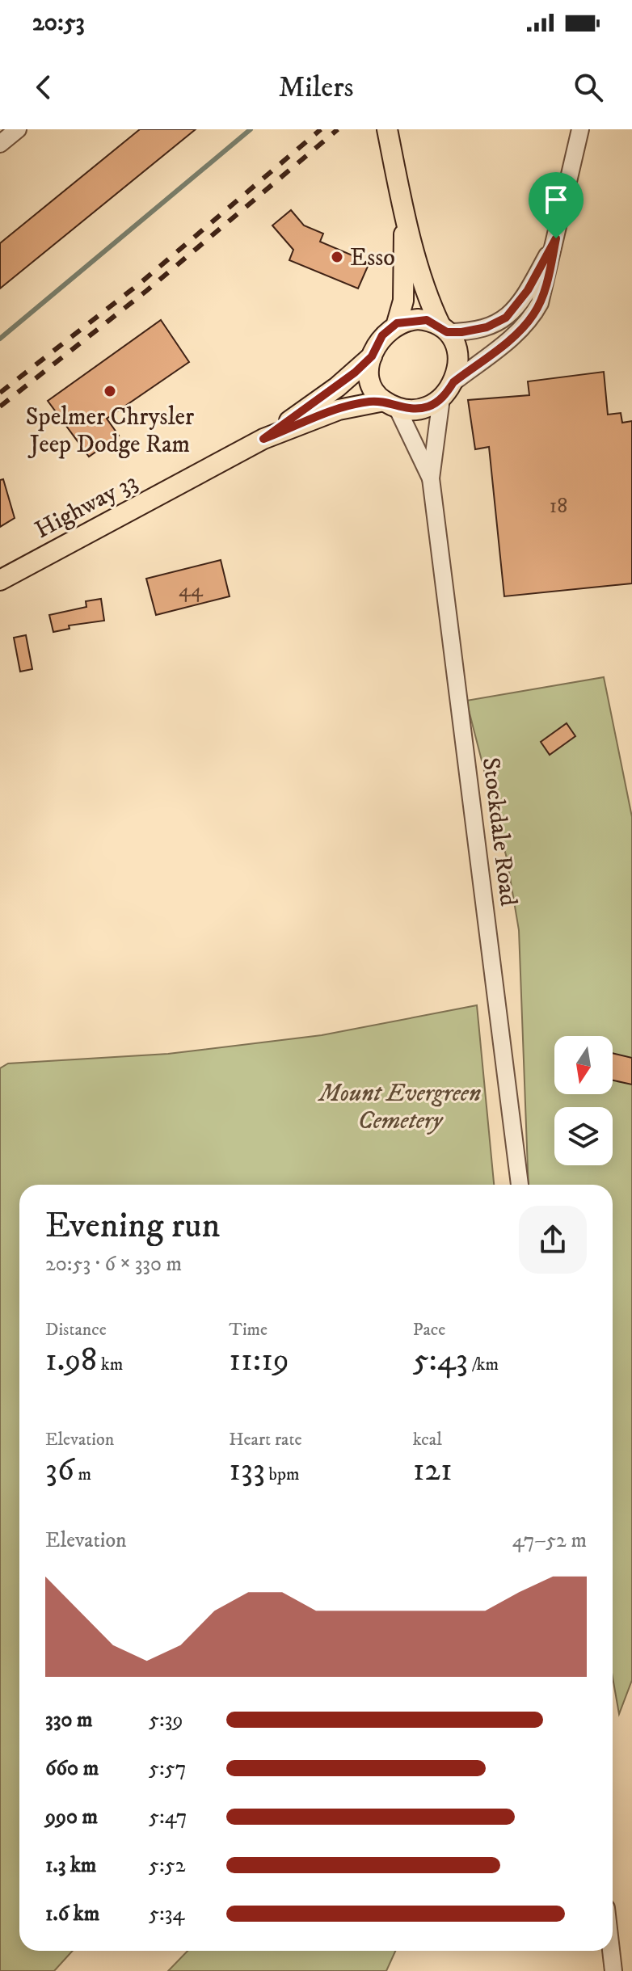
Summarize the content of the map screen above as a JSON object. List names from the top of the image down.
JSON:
{
  "streets": {
    "main road": ["Highway 33"],
    "street": ["Stockdale Road"]
  },
  "crossings": [
    ["Highway 33", "Stockdale Road"]
  ],
  "parks": ["Mount Evergreen Cemetery"],
  "places": ["Esso", "Spelmer Chrysler Jeep Dodge Ram"],
  "house_numbers": ["18", "44"],
  "north": "bottom",
  "page": {
    "status": "20:53",
    "header": "Milers",
    "heading": ["Evening run", "20:53 · 6 × 330 m"],
    "stats": [
      ["Distance", "1.98 km"],
      ["Time", "11:19"],
      ["Pace", "5:43 /km"],
      ["Elevation", "36 m"],
      ["Heart rate", "133 bpm"],
      ["kcal", "121"]
    ],
    "chart": ["Elevation", "47–52 m"],
    "list": [
      {
        "name": "330 m",
        "note": "5:39"
      },
      {
        "name": "660 m",
        "note": "5:57"
      },
      {
        "name": "990 m",
        "note": "5:47"
      },
      {
        "name": "1.3 km",
        "note": "5:52"
      },
      {
        "name": "1.6 km",
        "note": "5:34"
      }
    ]
  }
}
